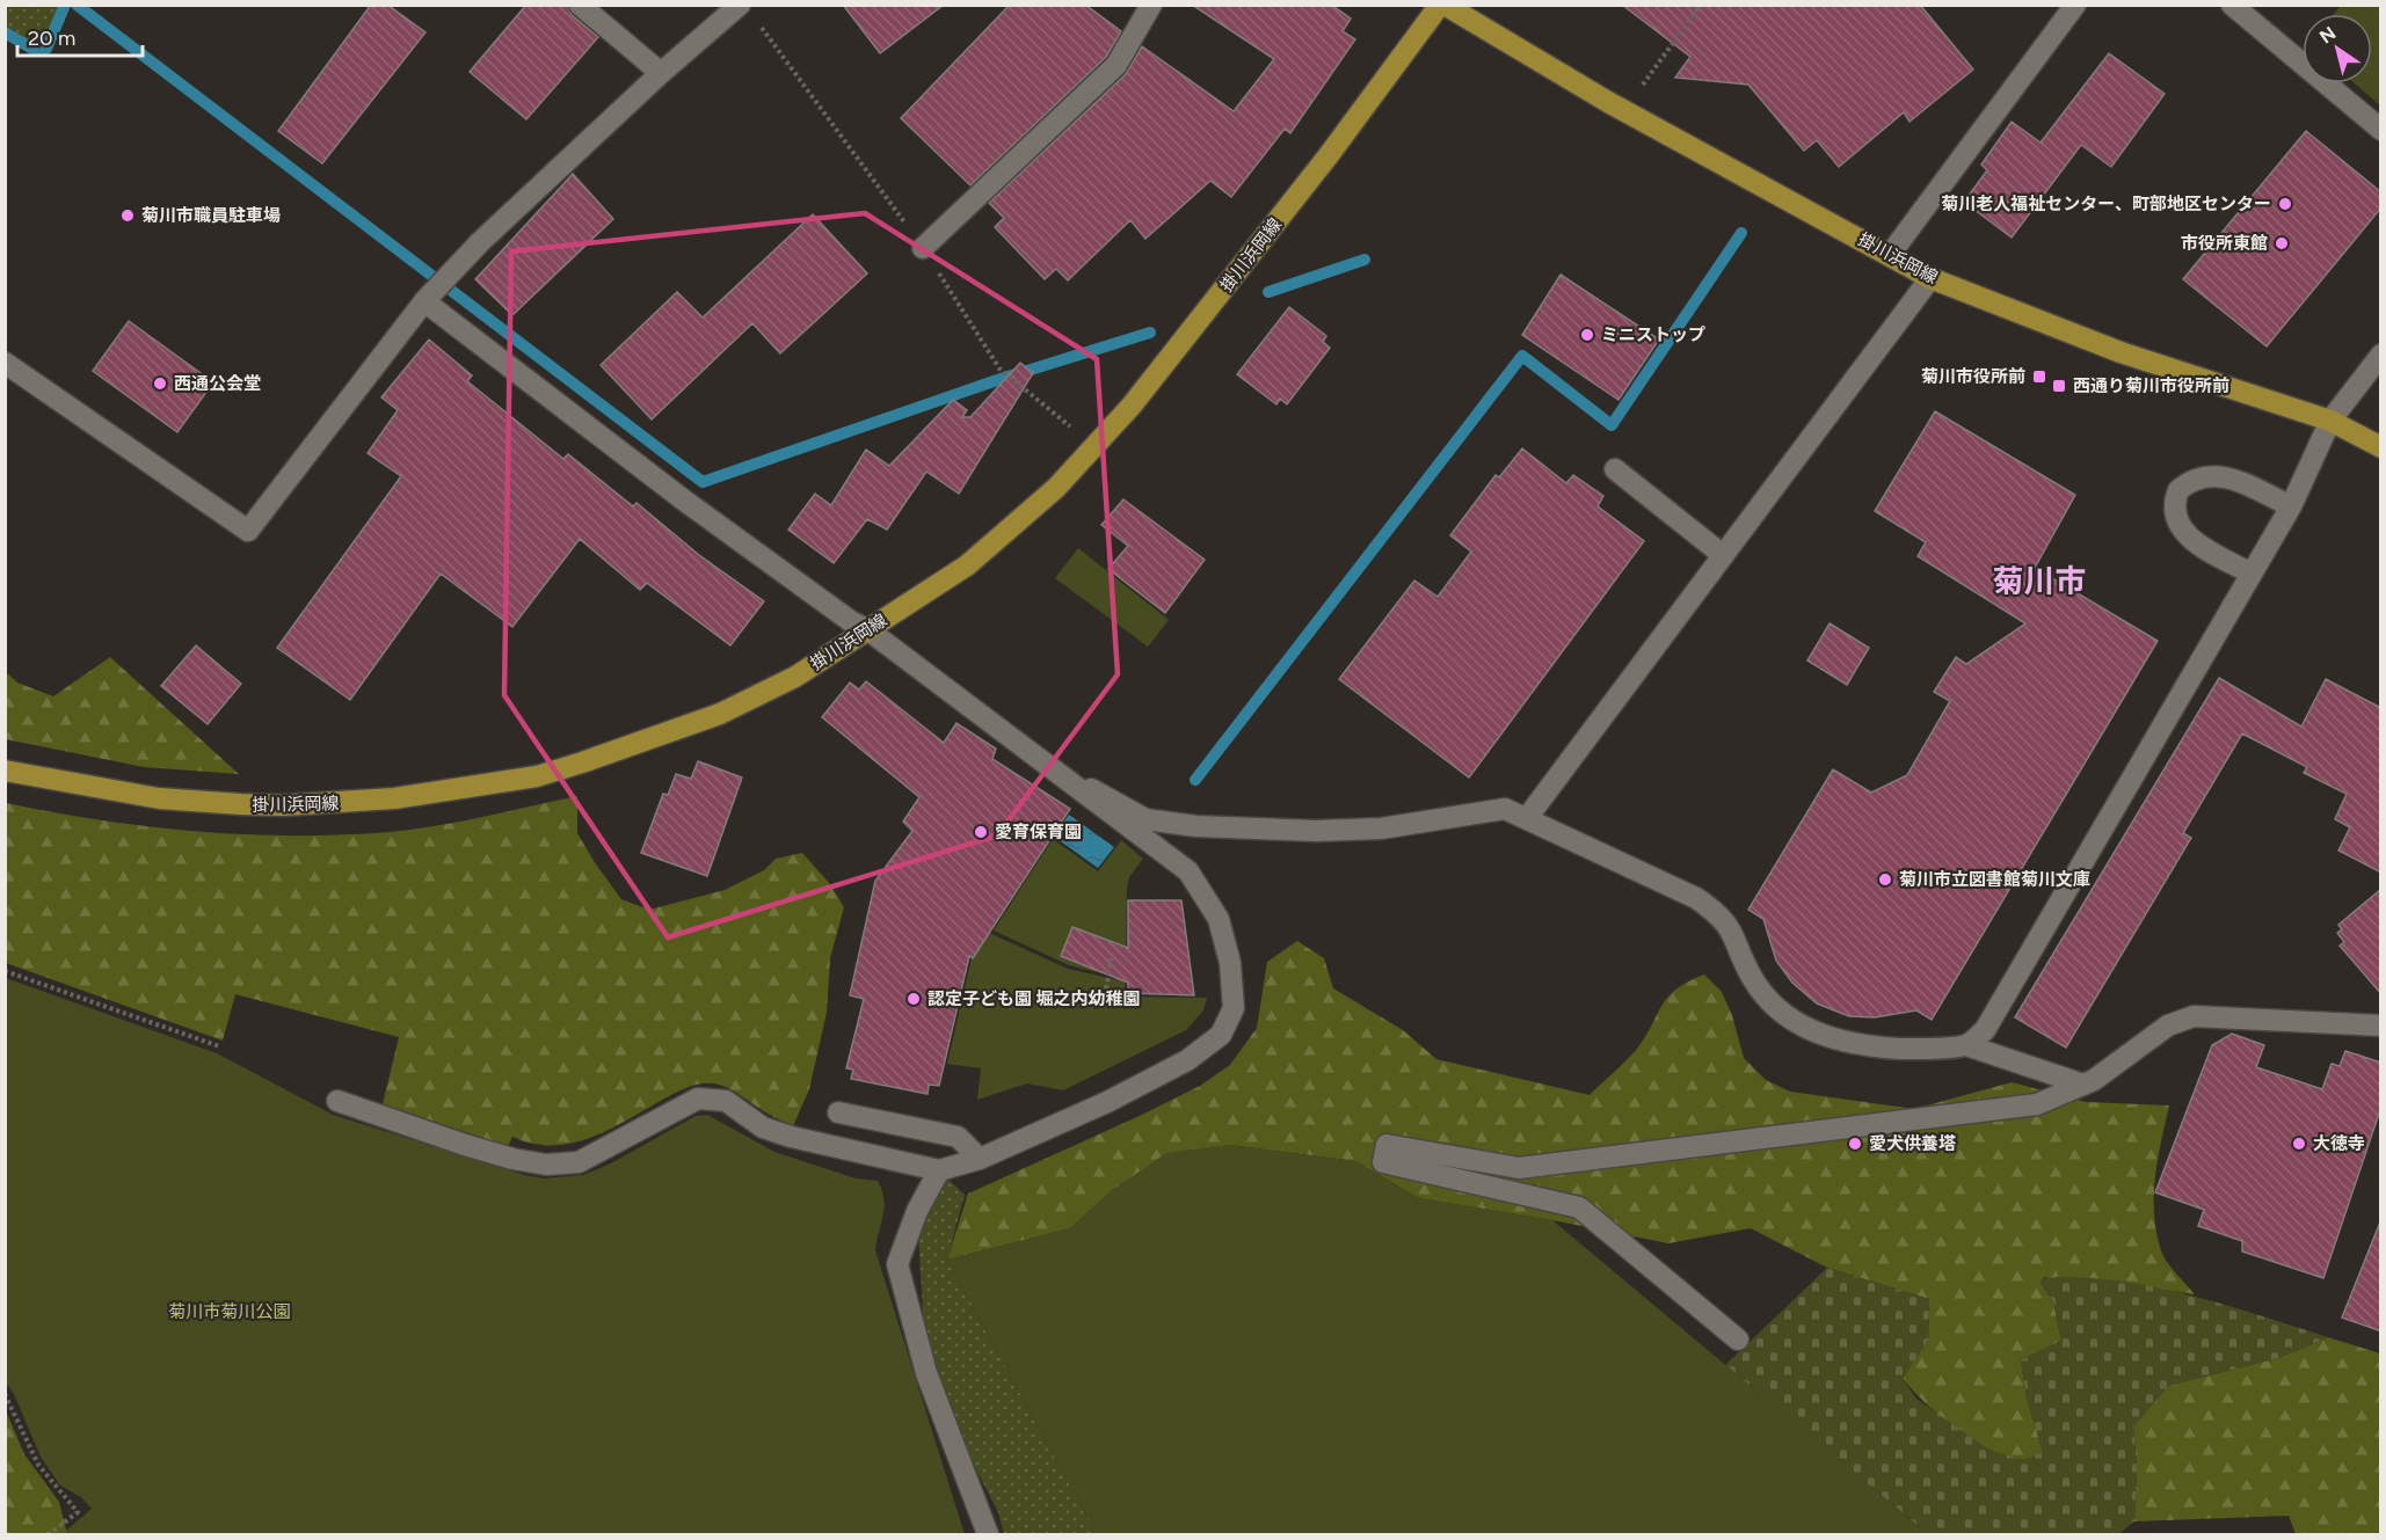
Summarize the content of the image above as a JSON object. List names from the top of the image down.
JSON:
{
  "streets": {
    "main road": ["掛川浜岡線"]
  },
  "districts": ["菊川市"],
  "parks": ["菊川市菊川公園"],
  "places": {
    "other": [
      "菊川老人福祉センター、町部地区センター",
      "菊川市職員駐車場",
      "市役所東館",
      "ミニストップ",
      "西通公会堂",
      "愛育保育園",
      "菊川市立図書館菊川文庫",
      "認定子ども園 堀之内幼稚園",
      "愛犬供養塔",
      "大徳寺"
    ],
    "transit": ["菊川市役所前", "西通り菊川市役所前"]
  },
  "scale_bar": "20 m",
  "north": "top left"
}
